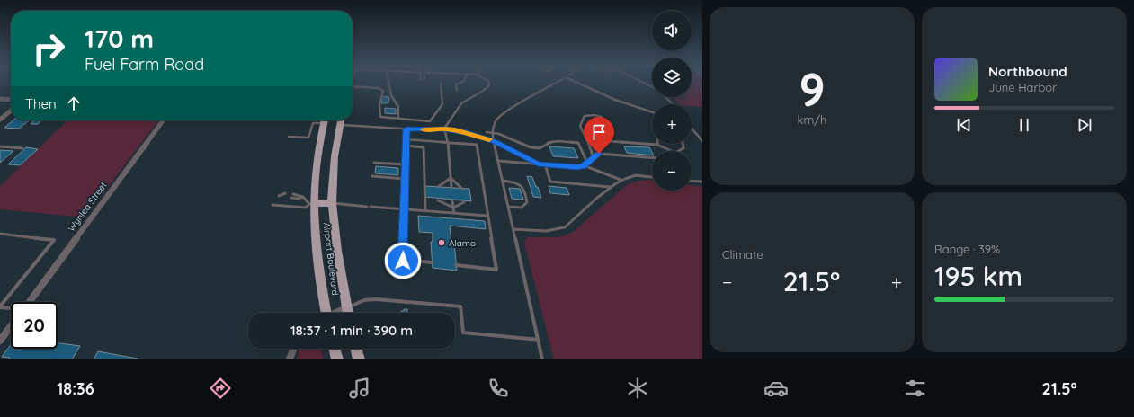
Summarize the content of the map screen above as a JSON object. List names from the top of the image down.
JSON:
{
  "streets": {
    "main road": ["Airport Boulevard"],
    "street": ["Wynlea Street"]
  },
  "places": ["Alamo"],
  "page": {
    "tile": [
      ["9", "km/h"],
      "Climate",
      ["Range · 39%", "195 km"]
    ],
    "map_buttons": ["+", "−"],
    "turn": ["170 m", "Fuel Farm Road"],
    "song": ["Northbound", "June Harbor"],
    "then": "Then",
    "heat": ["−", "21.5°", "+"],
    "limit": "20",
    "trip": "18:37 · 1 min · 390 m",
    "tabs": ["18:36", "21.5°"]
  }
}
